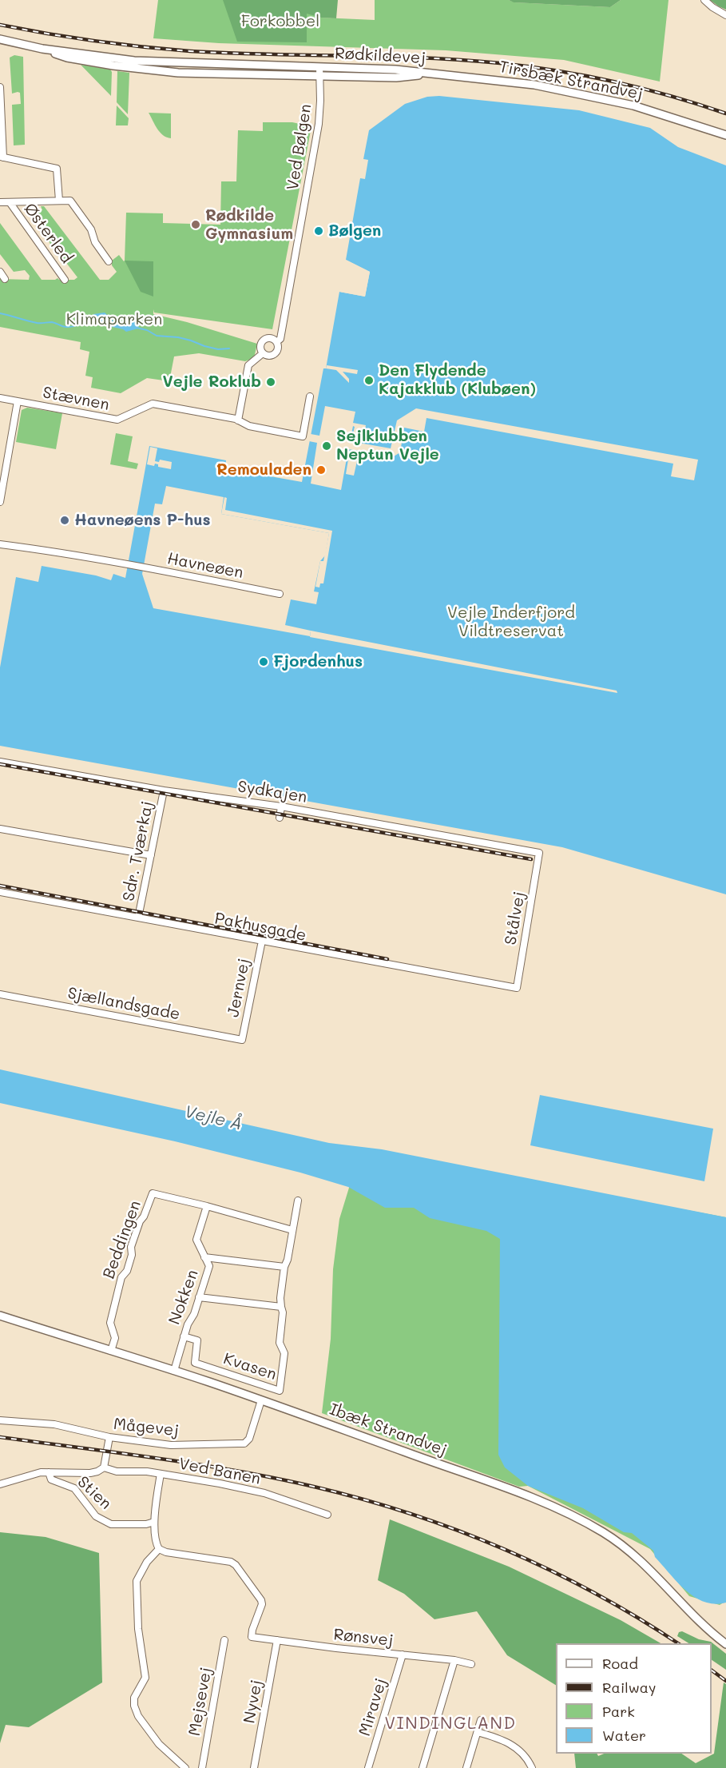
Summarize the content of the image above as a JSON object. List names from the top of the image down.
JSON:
{
  "streets": {
    "street": [
      "Rødkildevej",
      "Tirsbæk Strandvej",
      "Ved Bølgen",
      "Østerled",
      "Stævnen",
      "Havneøen",
      "Sydkajen",
      "Sdr. Tværkaj",
      "Stålvej",
      "Pakhusgade",
      "Jernvej",
      "Sjællandsgade",
      "Beddingen",
      "Nokken",
      "Kvasen",
      "Mågevej",
      "Ibæk Strandvej",
      "Ved Banen",
      "Stien",
      "Rønsvej",
      "Mejsevej",
      "Nyvej",
      "Miravej"
    ]
  },
  "crossings": [
    ["Rødkildevej", "Tirsbæk Strandvej"],
    ["Rødkildevej", "Ved Bølgen"],
    ["Sydkajen", "Sdr. Tværkaj"],
    ["Sydkajen", "Stålvej"],
    ["Sdr. Tværkaj", "Pakhusgade"],
    ["Stålvej", "Pakhusgade"],
    ["Pakhusgade", "Jernvej"],
    ["Jernvej", "Sjællandsgade"],
    ["Beddingen", "Nokken"],
    ["Beddingen", "Kvasen"],
    ["Beddingen", "Ibæk Strandvej"],
    ["Nokken", "Kvasen"],
    ["Nokken", "Ibæk Strandvej"],
    ["Mågevej", "Ibæk Strandvej"],
    ["Rønsvej", "Nyvej"],
    ["Rønsvej", "Miravej"]
  ],
  "districts": ["VINDINGLAND"],
  "water": ["Vejle Å"],
  "parks": ["Forkobbel", "Klimaparken", "Vejle Inderfjord Vildtreservat"],
  "places": [
    "Rødkilde Gymnasium",
    "Bølgen",
    "Den Flydende Kajakklub (Klubøen)",
    "Vejle Roklub",
    "Sejlklubben Neptun Vejle",
    "Remouladen",
    "Havneøens P-hus",
    "Fjordenhus"
  ],
  "legend": [
    "Road",
    "Railway",
    "Park",
    "Water"
  ]
}
